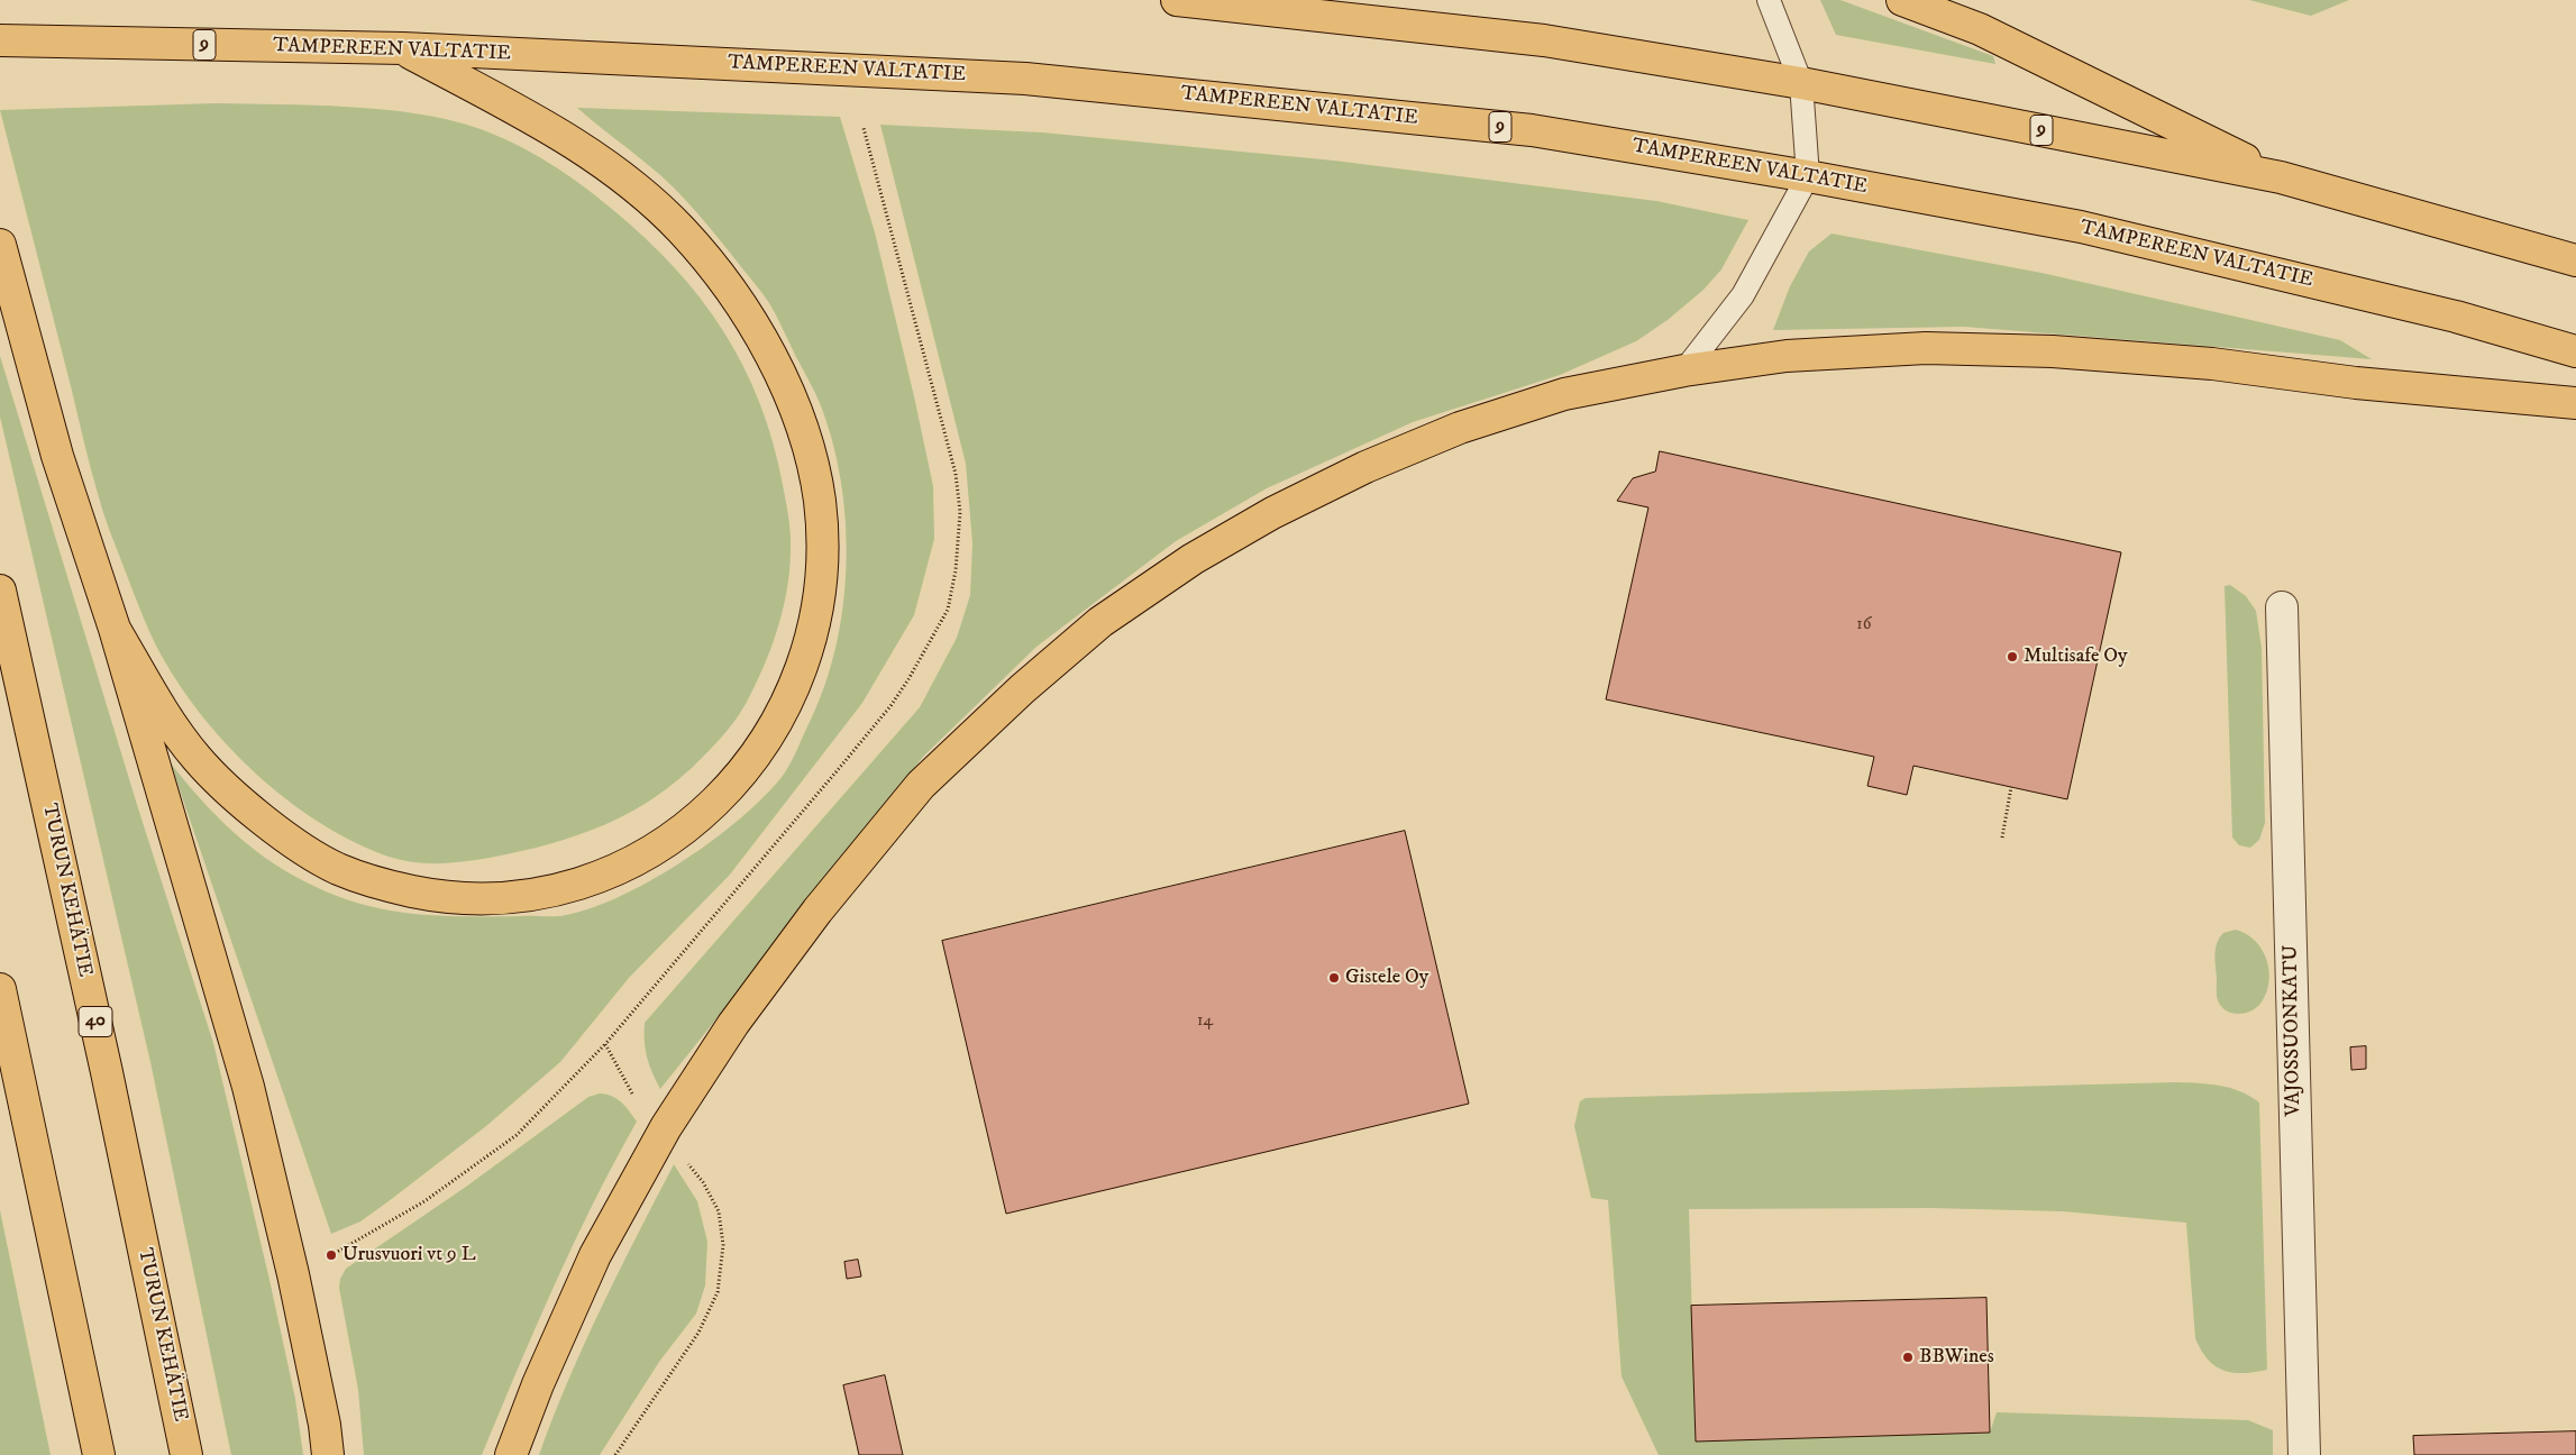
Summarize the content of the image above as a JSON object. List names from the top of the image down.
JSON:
{
  "streets": {
    "highway": [
      "9",
      "TAMPEREEN VALTATIE",
      "TURUN KEHÄTIE",
      "40"
    ],
    "street": ["VAJOSSUONKATU"]
  },
  "places": [
    "Multisafe Oy",
    "Gistele Oy",
    "Urusvuori vt 9 L",
    "BBWines"
  ],
  "house_numbers": ["16", "14"]
}
